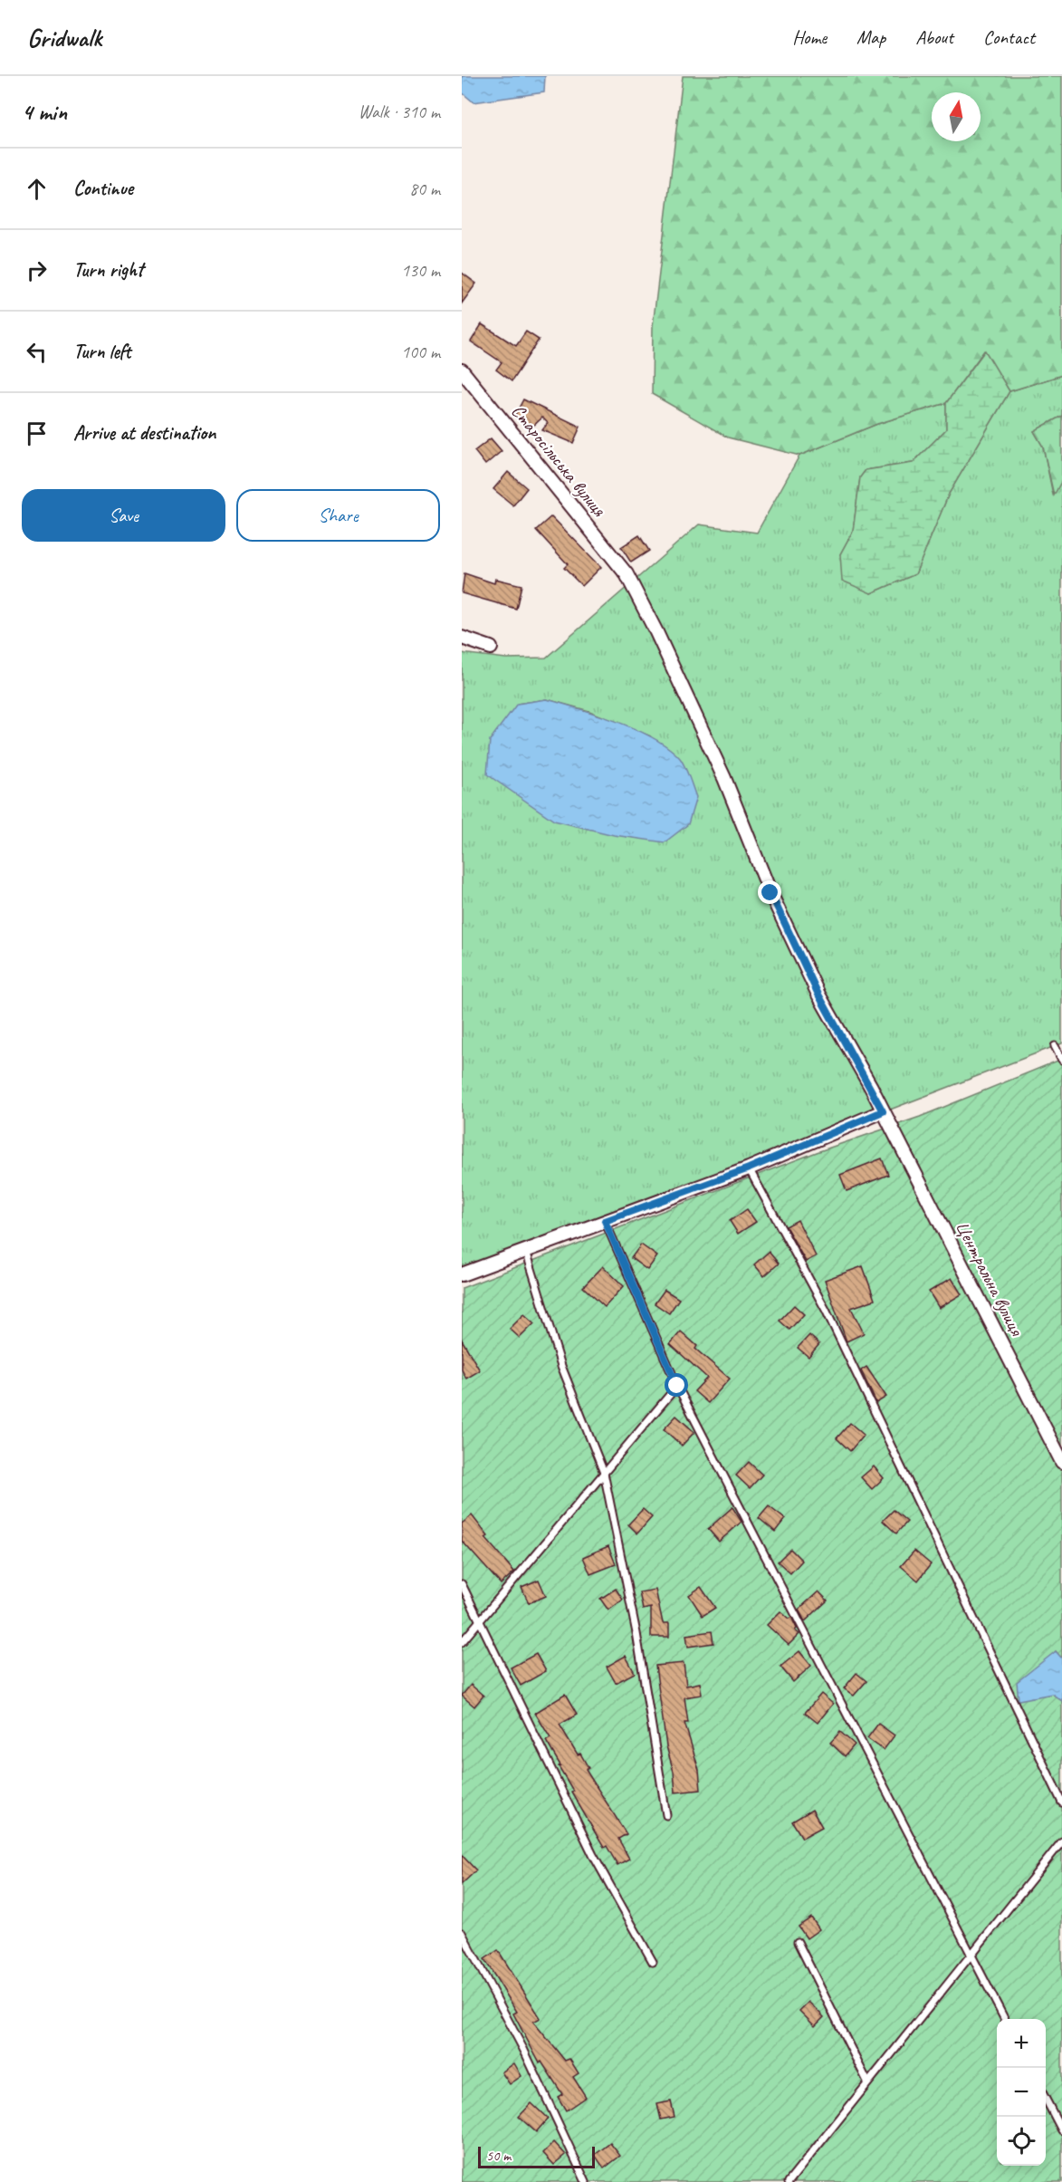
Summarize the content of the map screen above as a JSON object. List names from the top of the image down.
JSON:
{
  "streets": {
    "street": ["Старосільська вулиця", "Центральна вулиця"]
  },
  "crossings": [
    ["Старосільська вулиця", "Центральна вулиця"]
  ],
  "scale_bar": "50 m",
  "north": "top",
  "page": {
    "header": "Gridwalk",
    "nav": [
      "Home",
      "Map",
      "About",
      "Contact"
    ],
    "heading": ["4 min", "Walk · 310 m"],
    "list": [
      ["Continue", "80 m"],
      ["Turn right", "130 m"],
      ["Turn left", "100 m"],
      "Arrive at destination"
    ],
    "buttons": ["Save", "Share"],
    "map_buttons": ["+", "−"],
    "scale": "50 m"
  }
}
